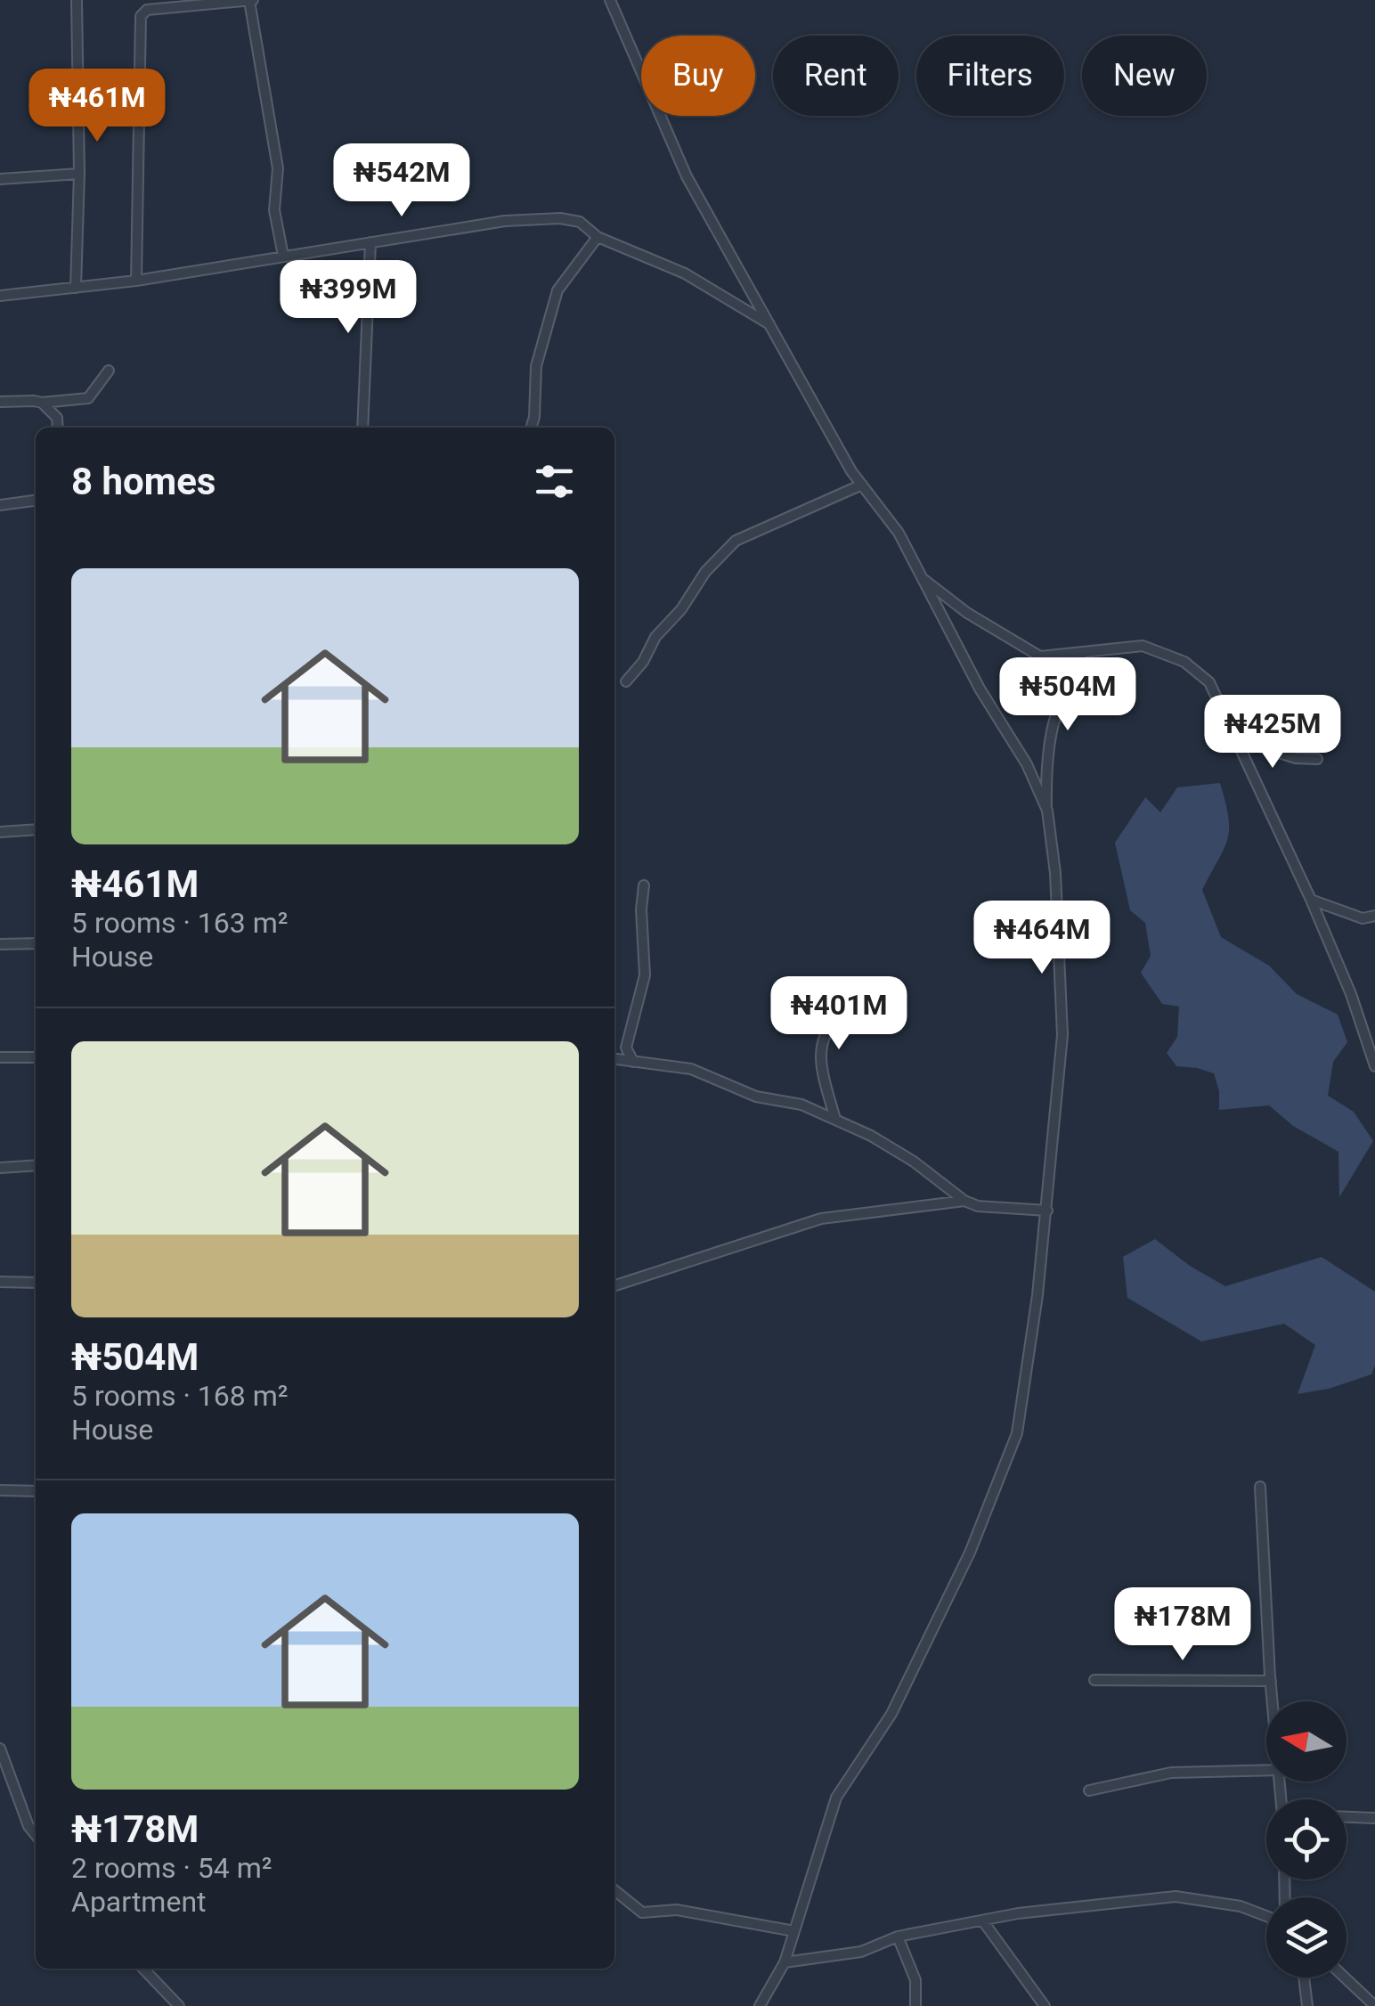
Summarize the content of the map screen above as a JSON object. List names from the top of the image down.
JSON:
{
  "north": "left",
  "page": {
    "chip": [
      "Buy",
      "Rent",
      "Filters",
      "New"
    ],
    "price": [
      "₦461M",
      "₦542M",
      "₦399M",
      "₦504M",
      "₦425M",
      "₦464M",
      "₦401M",
      "₦178M"
    ],
    "heading": "8 homes",
    "list": [
      {
        "name": "₦461M",
        "note": "5 rooms · 163 m² · House"
      },
      {
        "name": "₦504M",
        "note": "5 rooms · 168 m² · House"
      },
      {
        "name": "₦178M",
        "note": "2 rooms · 54 m² · Apartment"
      }
    ]
  }
}
